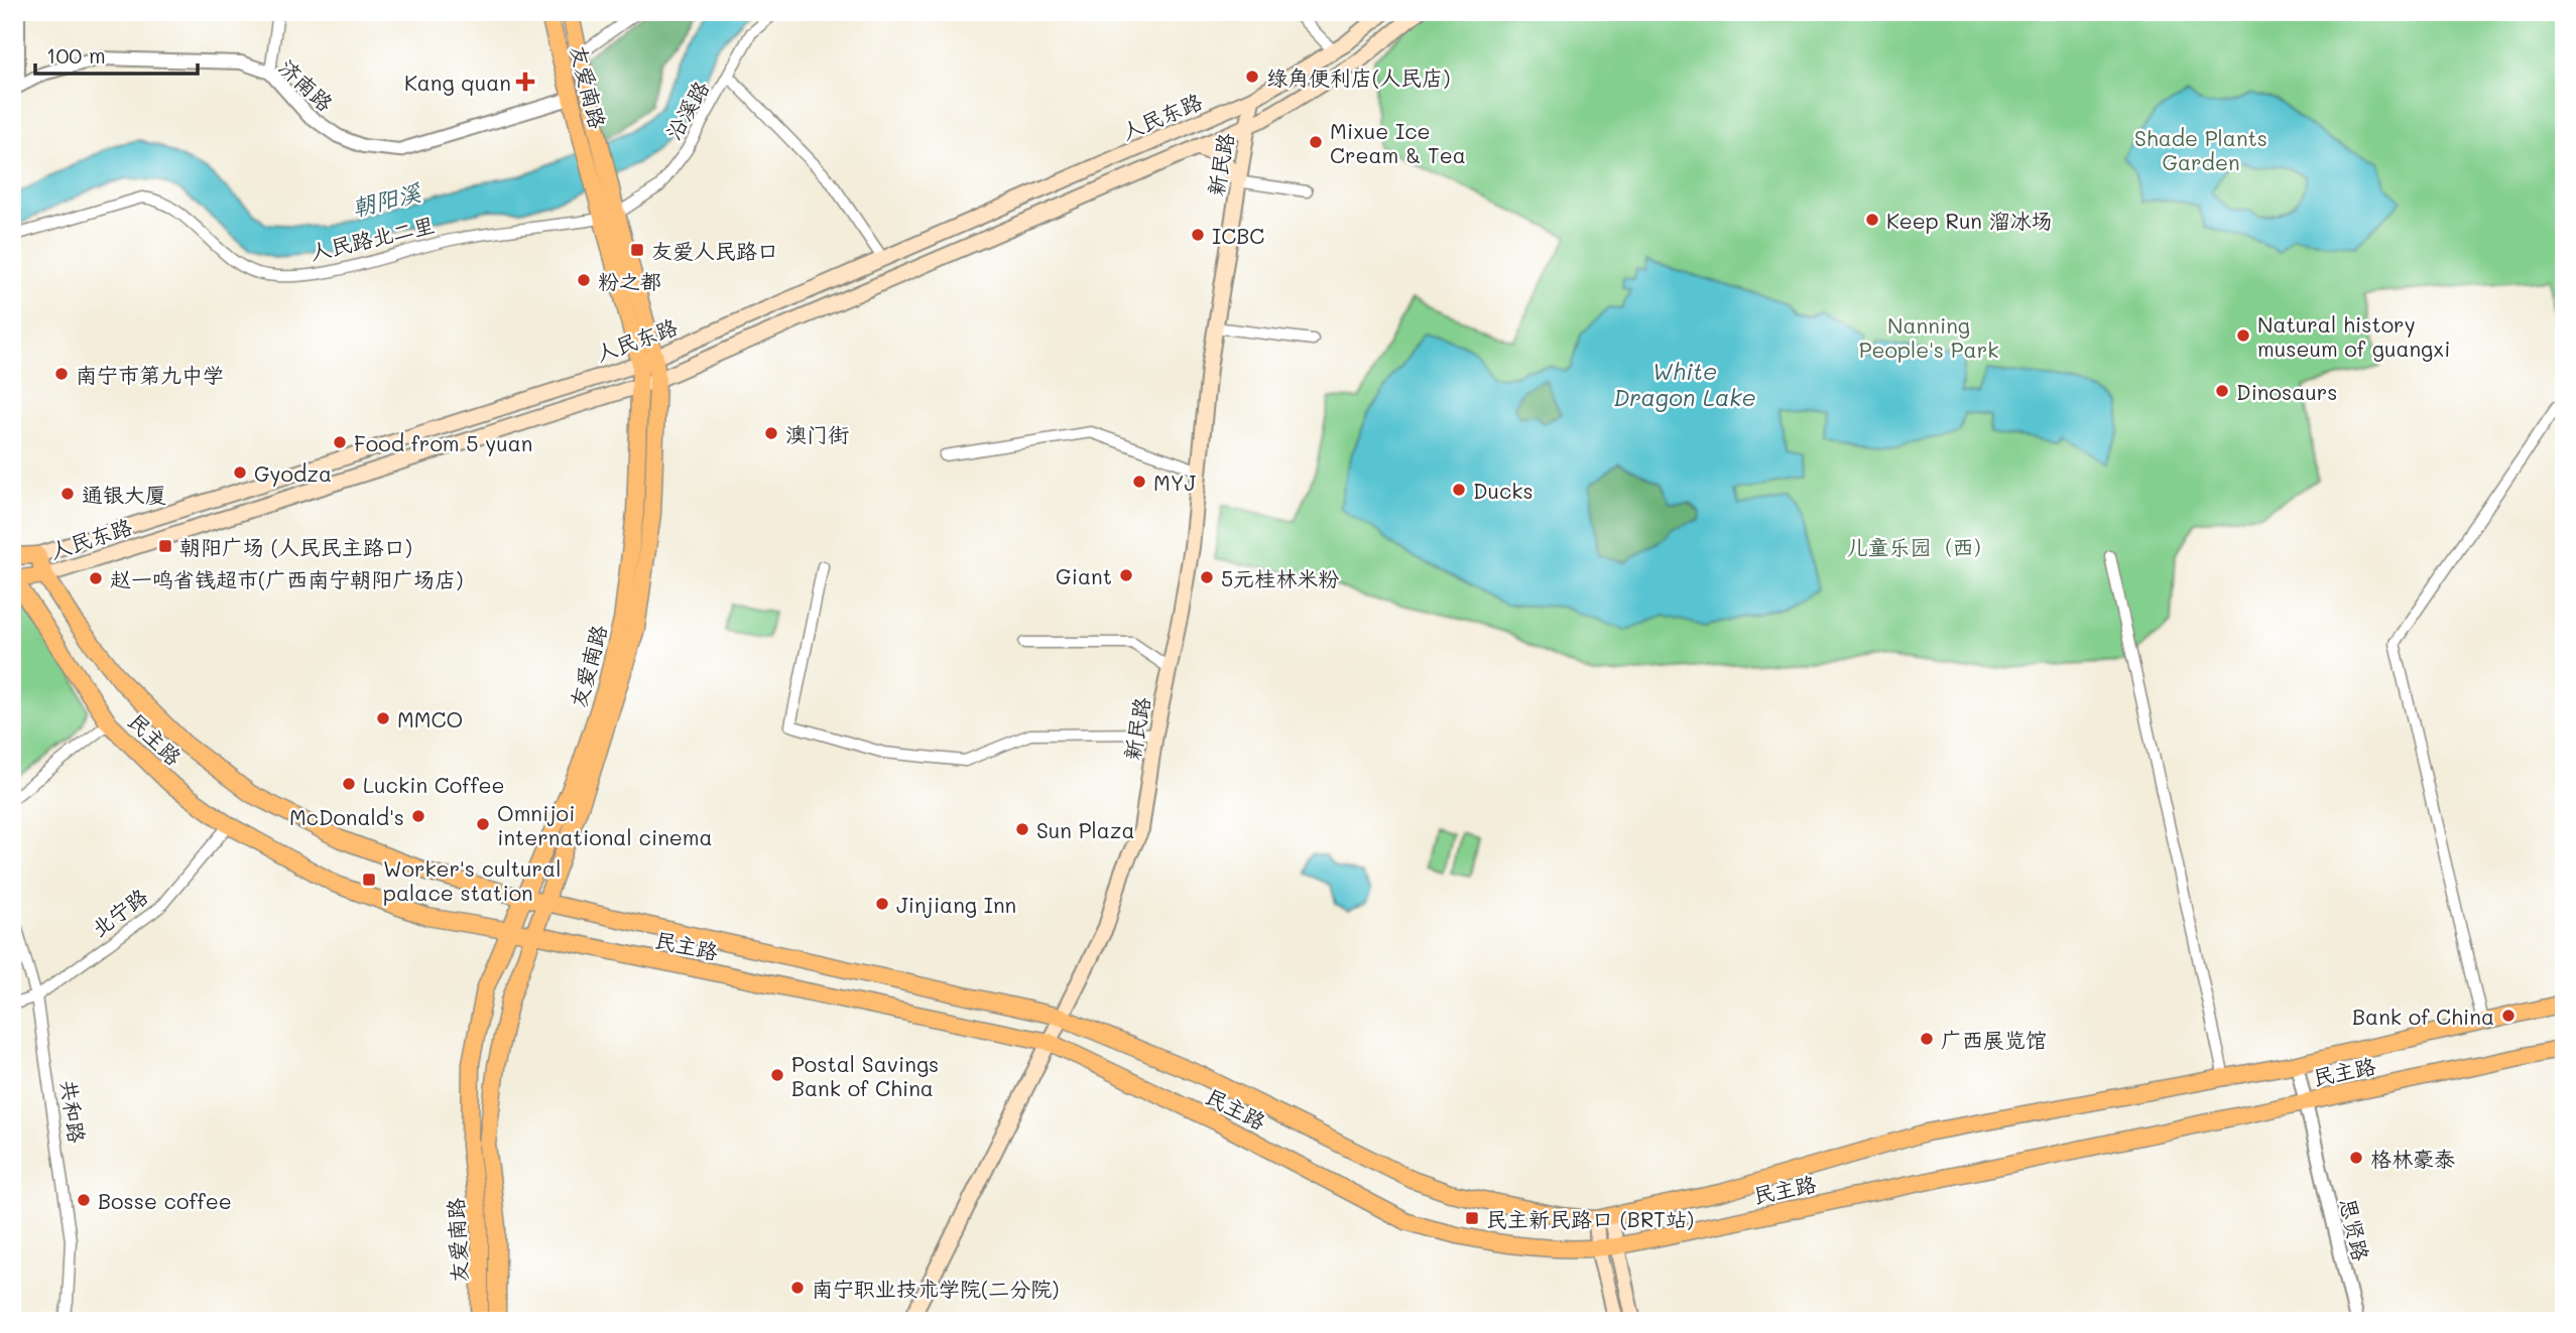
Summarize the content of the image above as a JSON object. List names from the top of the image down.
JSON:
{
  "streets": {
    "main road": [
      "友爱南路",
      "人民东路",
      "新民路",
      "民主路"
    ],
    "street": [
      "济南路",
      "沿溪路",
      "人民路北二里",
      "北宁路",
      "共和路",
      "思贤路"
    ]
  },
  "crossings": [
    ["济南路", "友爱南路"],
    ["友爱南路", "沿溪路"],
    ["友爱南路", "人民东路"],
    ["友爱南路", "人民路北二里"],
    ["友爱南路", "民主路"],
    ["沿溪路", "人民路北二里"],
    ["人民东路", "新民路"],
    ["人民东路", "民主路"],
    ["新民路", "民主路"],
    ["民主路", "北宁路"],
    ["民主路", "思贤路"],
    ["北宁路", "共和路"]
  ],
  "water": ["朝阳溪", "White Dragon Lake"],
  "parks": ["Shade Plants Garden", "Nanning People's Park", "儿童乐园（西）"],
  "places": {
    "other": [
      "绿角便利店(人民店)",
      "Mixue Ice Cream & Tea",
      "Keep Run 溜冰场",
      "ICBC",
      "粉之都",
      "Natural history museum of guangxi",
      "南宁市第九中学",
      "Dinosaurs",
      "澳门街",
      "Food from 5 yuan",
      "Gyodza",
      "MYJ",
      "Ducks",
      "通银大厦",
      "Giant",
      "5元桂林米粉",
      "赵一鸣省钱超市(广西南宁朝阳广场店)",
      "MMCO",
      "Luckin Coffee",
      "McDonald's",
      "Omnijoi international cinema",
      "Sun Plaza",
      "Jinjiang Inn",
      "Bank of China",
      "广西展览馆",
      "Postal Savings Bank of China",
      "格林豪泰",
      "Bosse coffee",
      "南宁职业技术学院(二分院)"
    ],
    "health": ["Kang quan"],
    "transit": [
      "友爱人民路口",
      "朝阳广场 (人民民主路口)",
      "Worker's cultural palace station",
      "民主新民路口 (BRT站)"
    ]
  },
  "scale_bar": "100 m"
}
